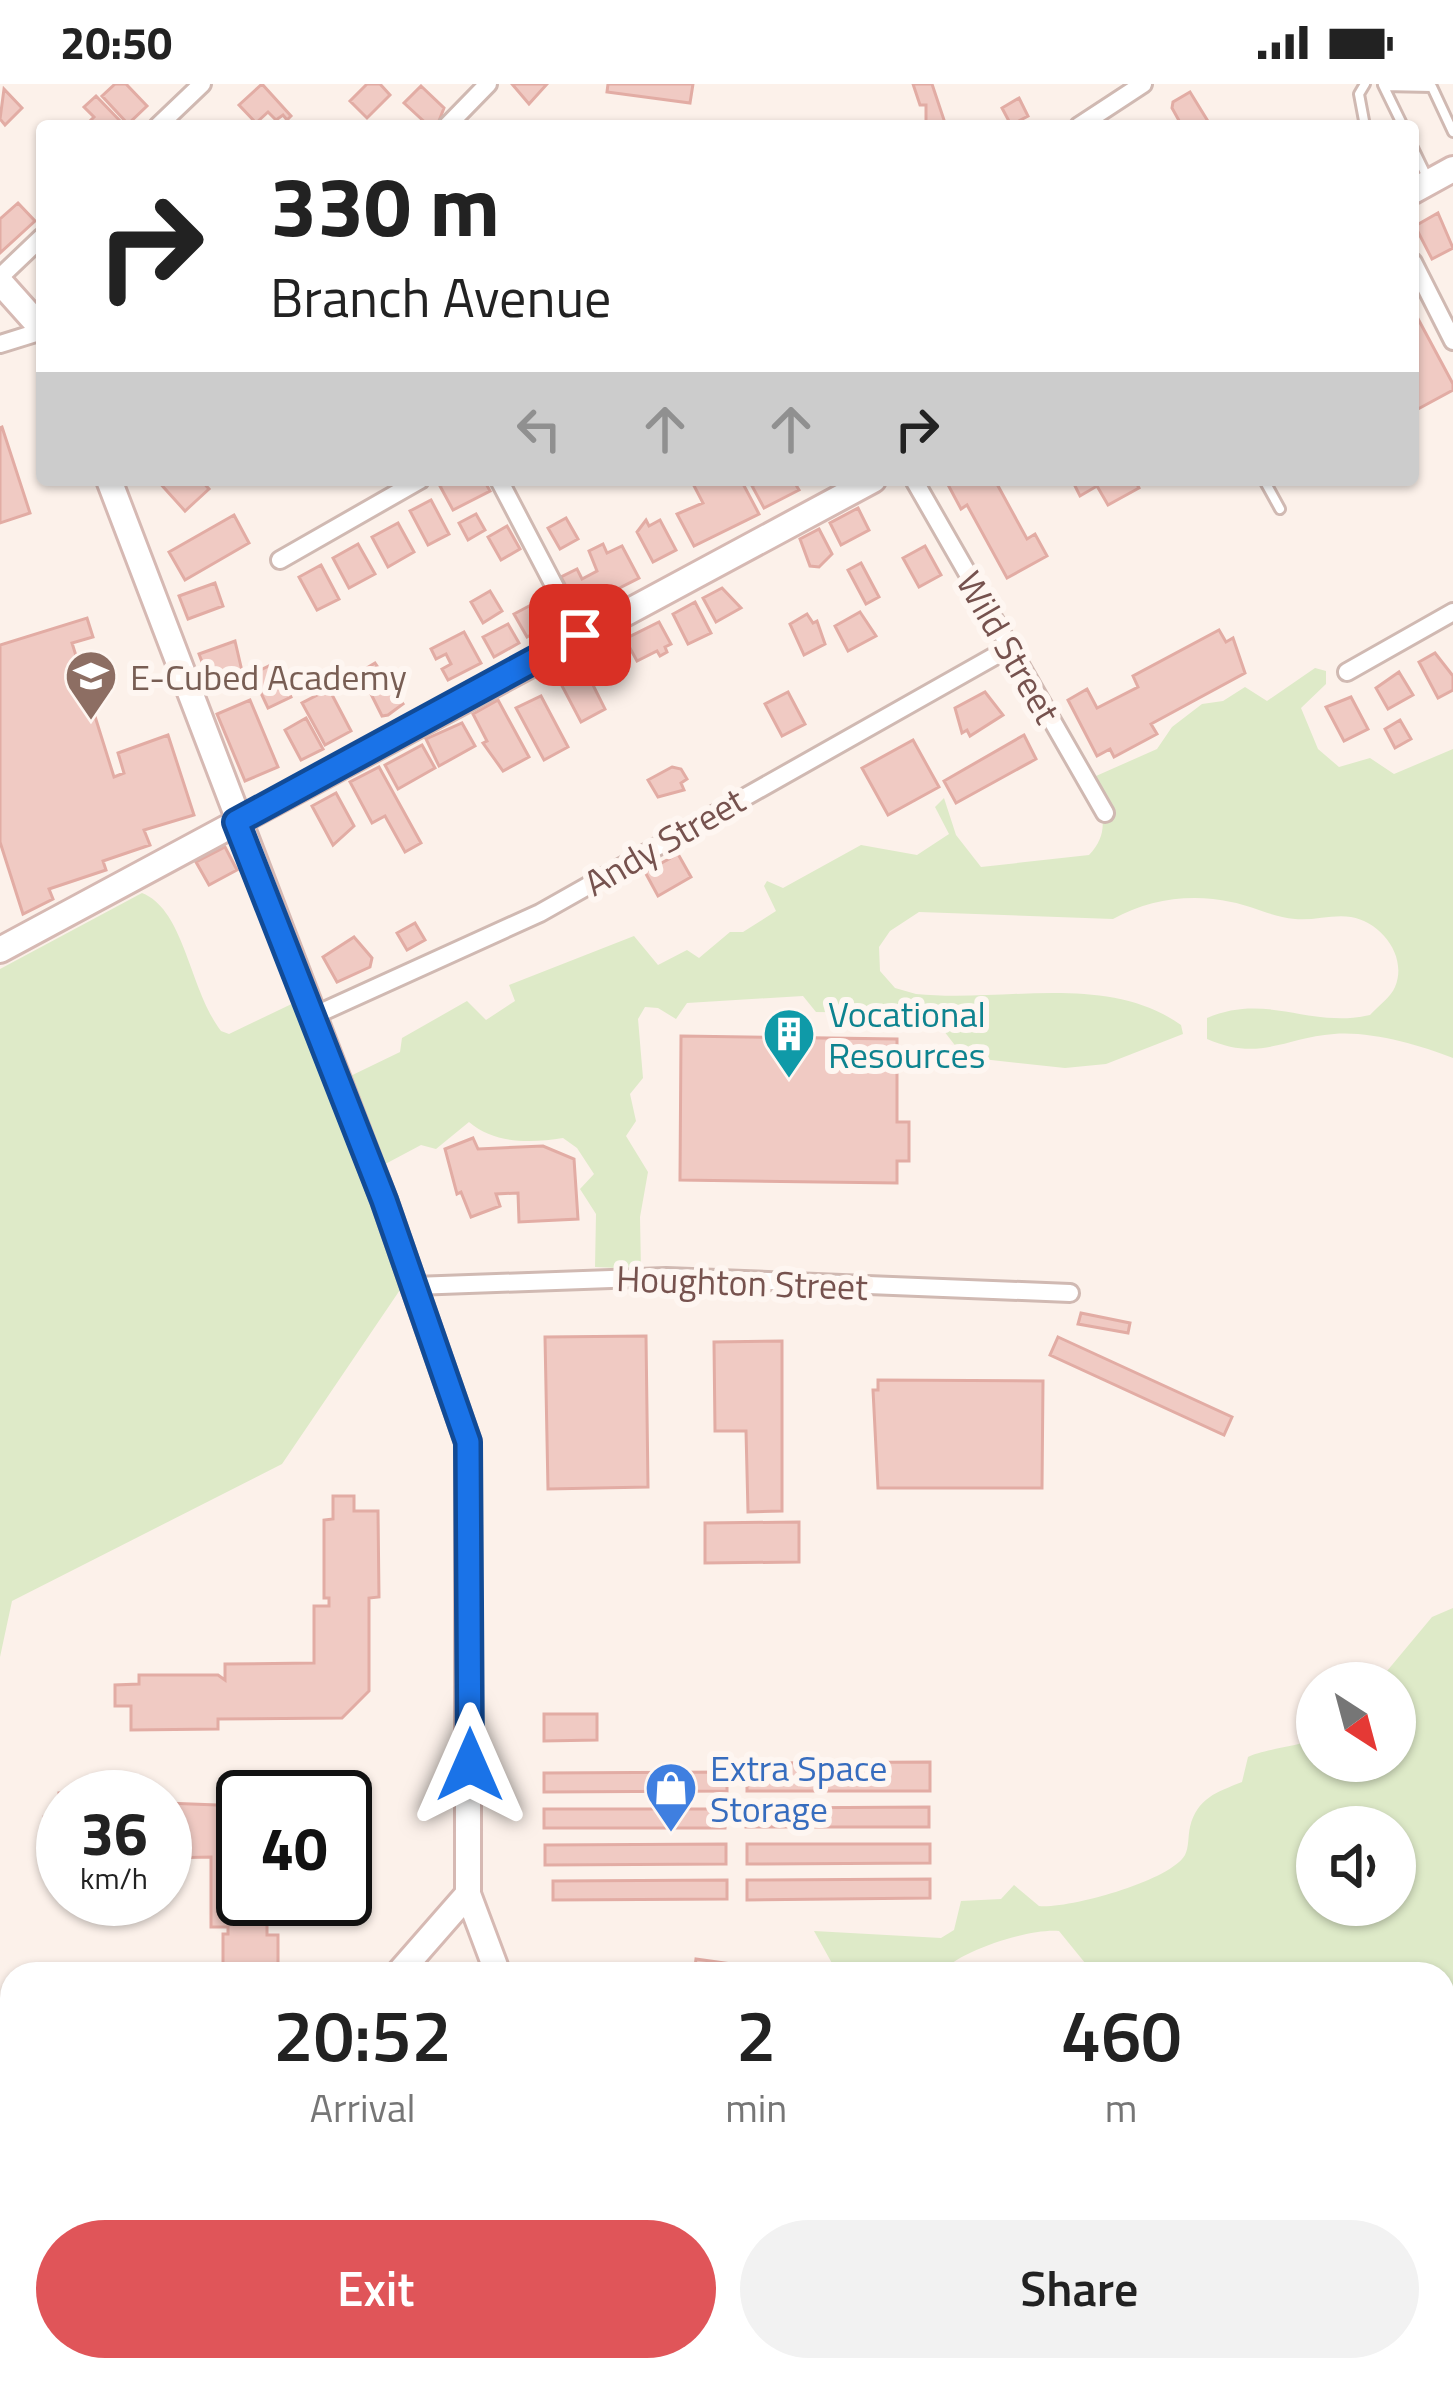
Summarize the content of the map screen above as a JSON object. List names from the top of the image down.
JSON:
{
  "streets": {
    "street": ["Wild Street", "Andy Street", "Houghton Street"]
  },
  "crossings": [
    ["Wild Street", "Andy Street"]
  ],
  "places": {
    "school or university": ["E-Cubed Academy"],
    "building": ["Vocational Resources"],
    "shop": ["Extra Space Storage"]
  },
  "north": "bottom right",
  "page": {
    "status": "20:50",
    "turn": ["330 m", "Branch Avenue"],
    "speed": "36 km/h",
    "limit": "40",
    "eta": [
      "20:52",
      "Arrival",
      "2",
      "min",
      "460",
      "m"
    ],
    "buttons": ["Exit", "Share"]
  }
}
